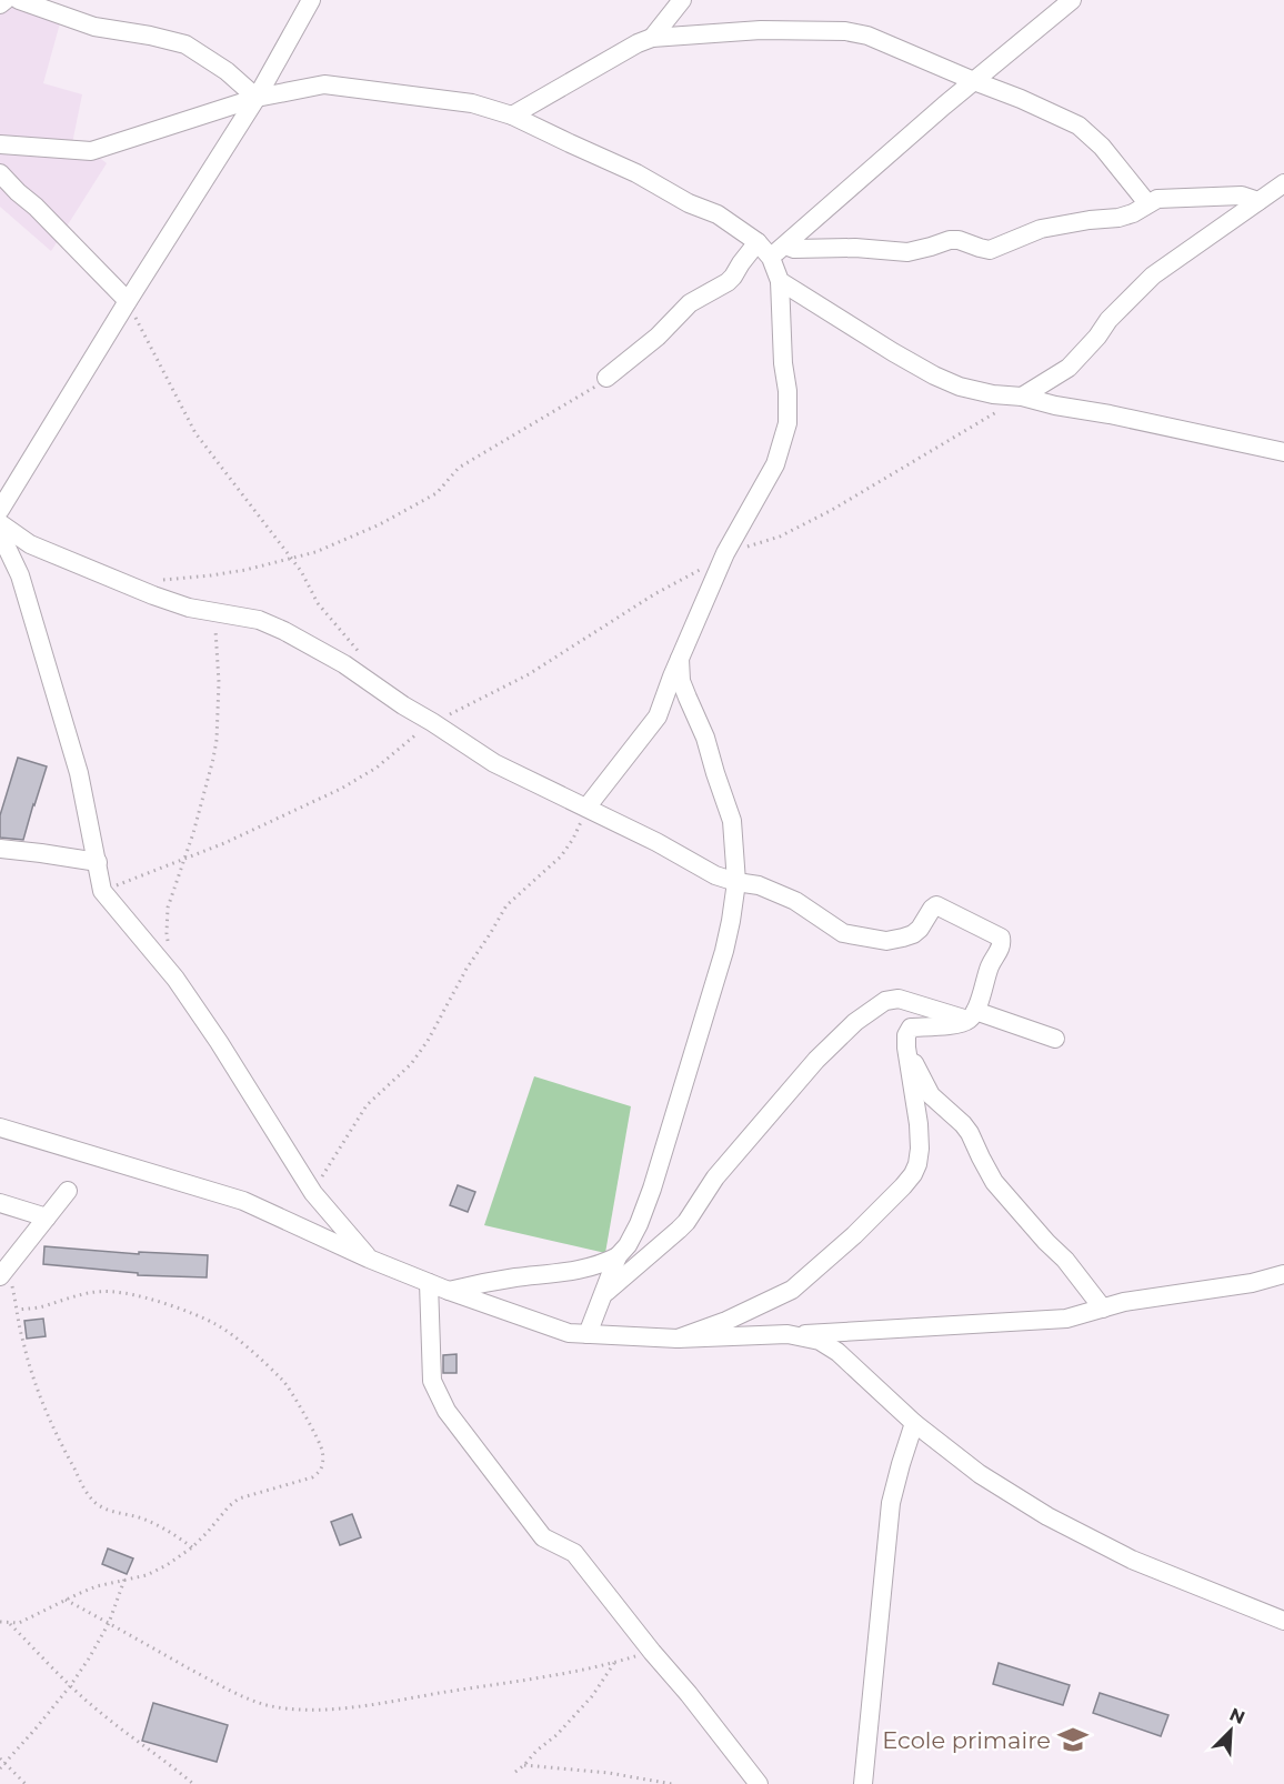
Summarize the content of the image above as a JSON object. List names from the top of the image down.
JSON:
{
  "places": {
    "school or university": ["Ecole primaire"]
  },
  "north": "top right"
}
